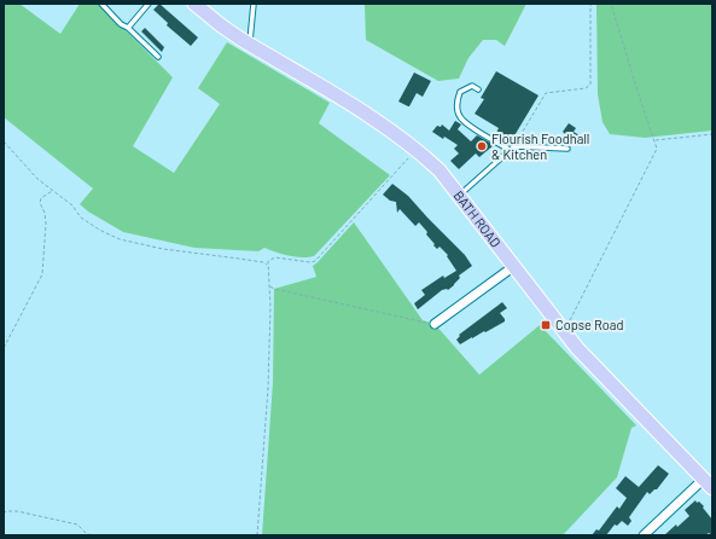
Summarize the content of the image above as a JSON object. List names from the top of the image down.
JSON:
{
  "streets": {
    "highway": ["BATH ROAD"]
  },
  "places": {
    "other": ["Flourish Foodhall & Kitchen"],
    "transit": ["Copse Road"]
  }
}
